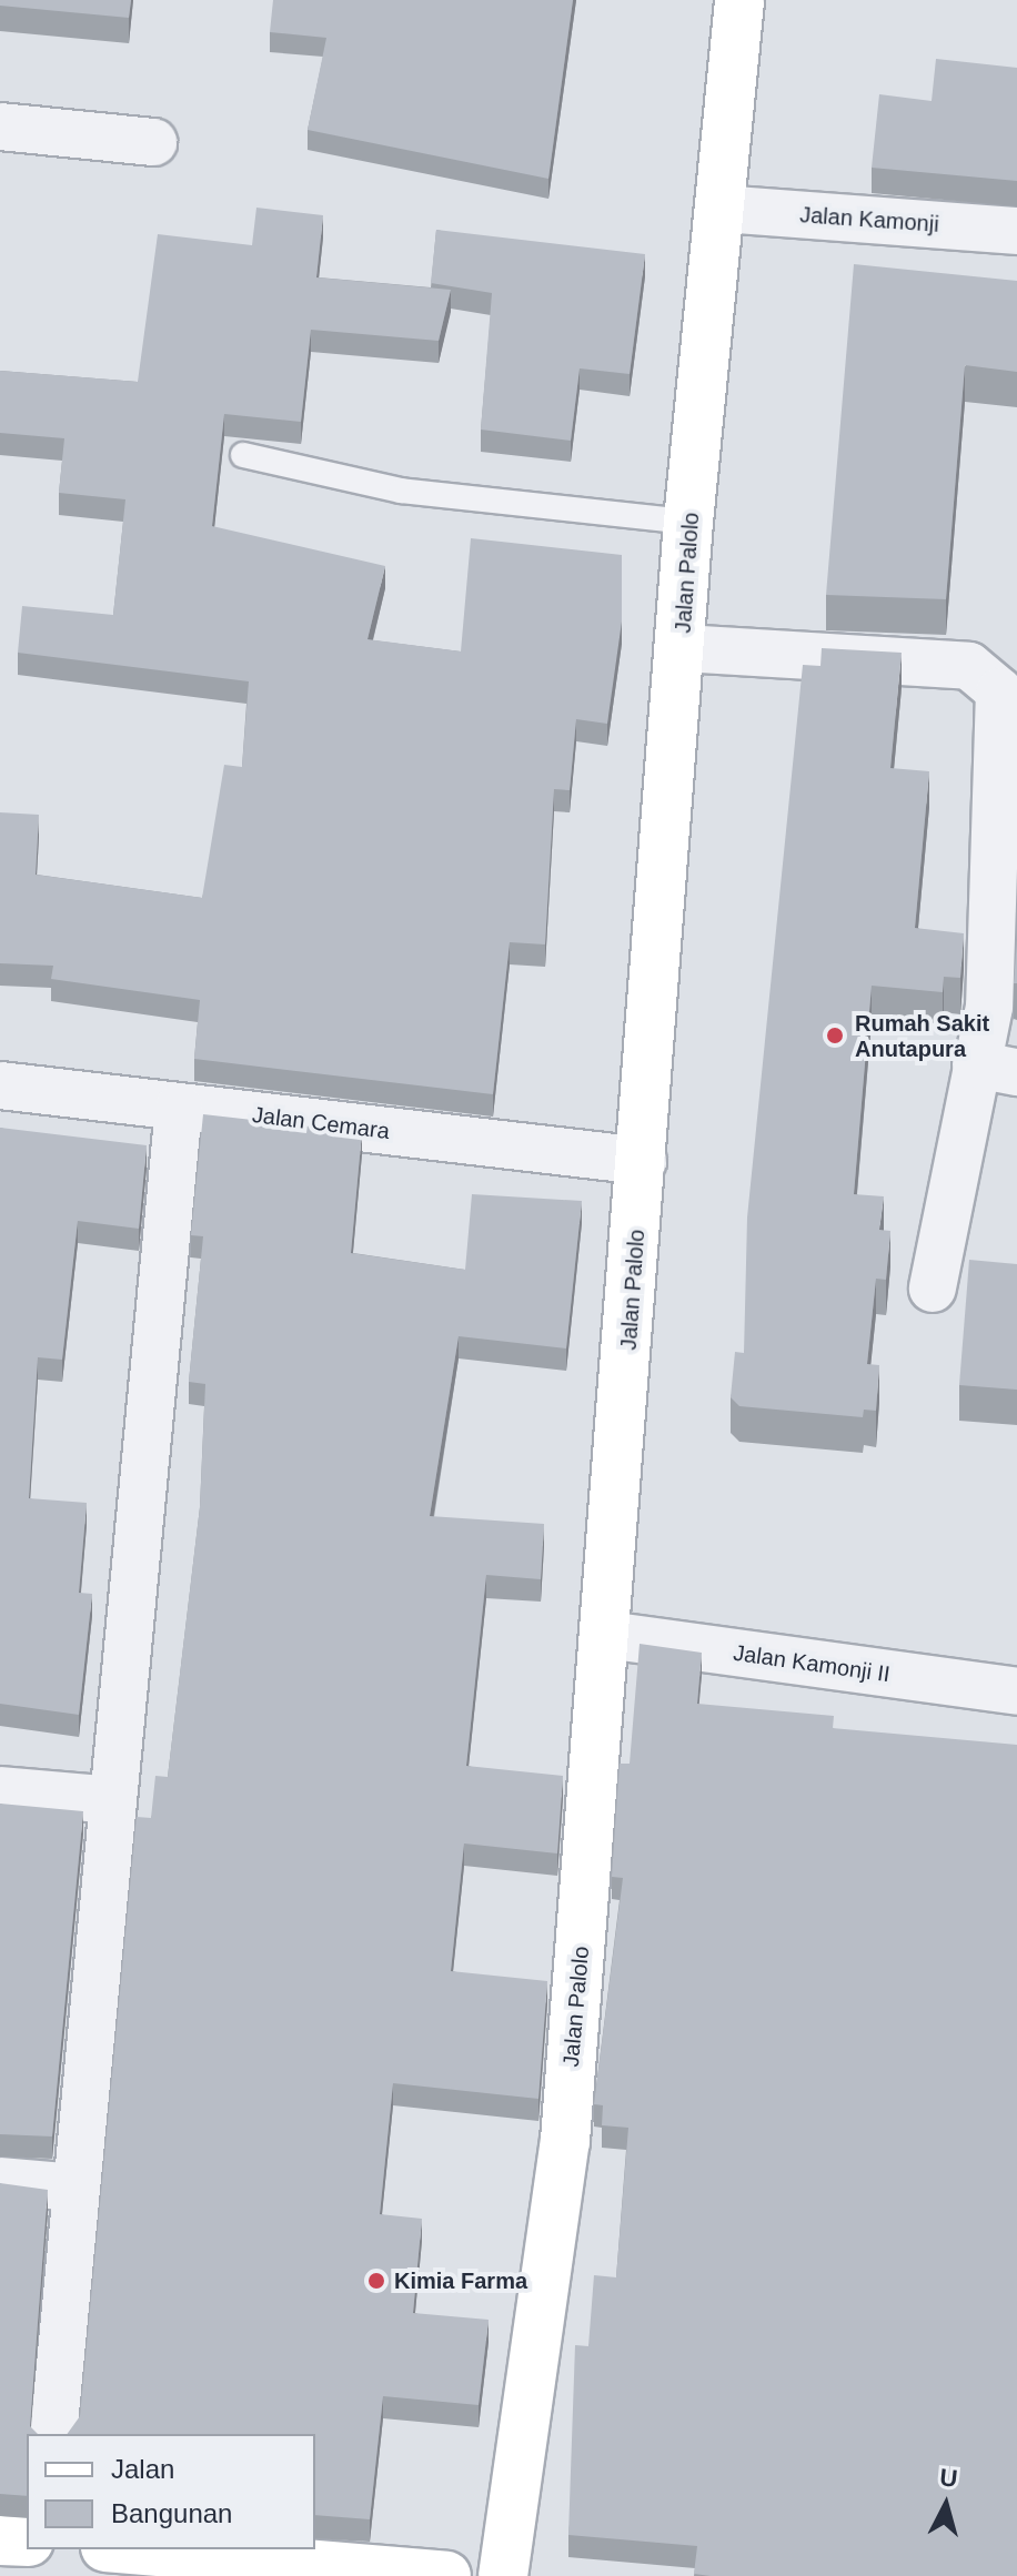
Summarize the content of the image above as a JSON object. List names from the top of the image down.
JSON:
{
  "streets": {
    "street": [
      "Jalan Kamonji",
      "Jalan Palolo",
      "Jalan Cemara",
      "Jalan Kamonji II"
    ]
  },
  "crossings": [
    ["Jalan Kamonji", "Jalan Palolo"],
    ["Jalan Palolo", "Jalan Cemara"],
    ["Jalan Palolo", "Jalan Kamonji II"]
  ],
  "places": ["Rumah Sakit Anutapura", "Kimia Farma"],
  "legend": ["Jalan", "Bangunan"],
  "north": "top"
}
